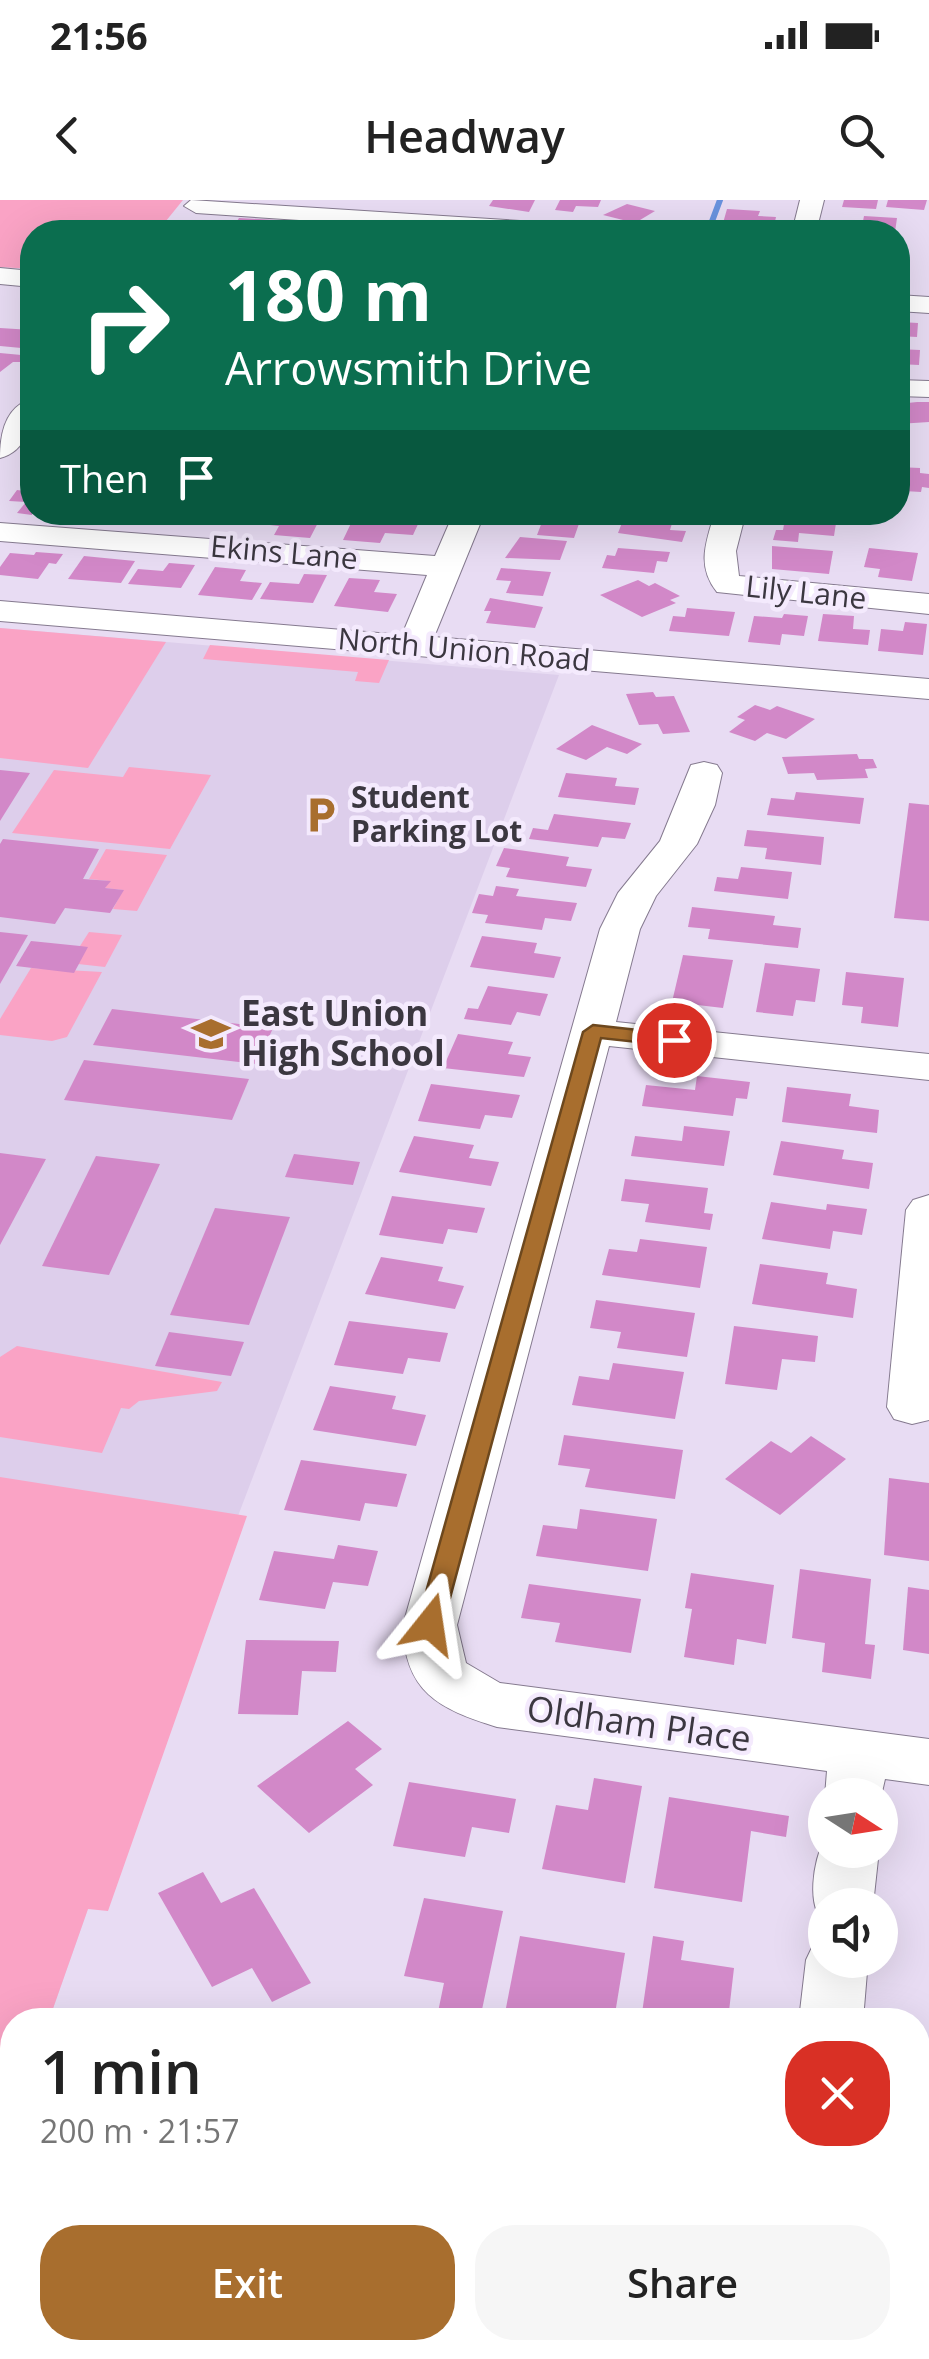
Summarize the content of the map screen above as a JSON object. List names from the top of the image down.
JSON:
{
  "streets": {
    "street": [
      "Ekins Lane",
      "Lily Lane",
      "North Union Road",
      "Oldham Place"
    ]
  },
  "places": {
    "parking": ["Student Parking Lot"],
    "school or university": ["East Union High School"]
  },
  "north": "right",
  "page": {
    "status": "21:56",
    "header": "Headway",
    "turn": ["180 m", "Arrowsmith Drive"],
    "then": "Then",
    "heading": ["1 min", "200 m · 21:57"],
    "buttons": ["Exit", "Share"]
  }
}
